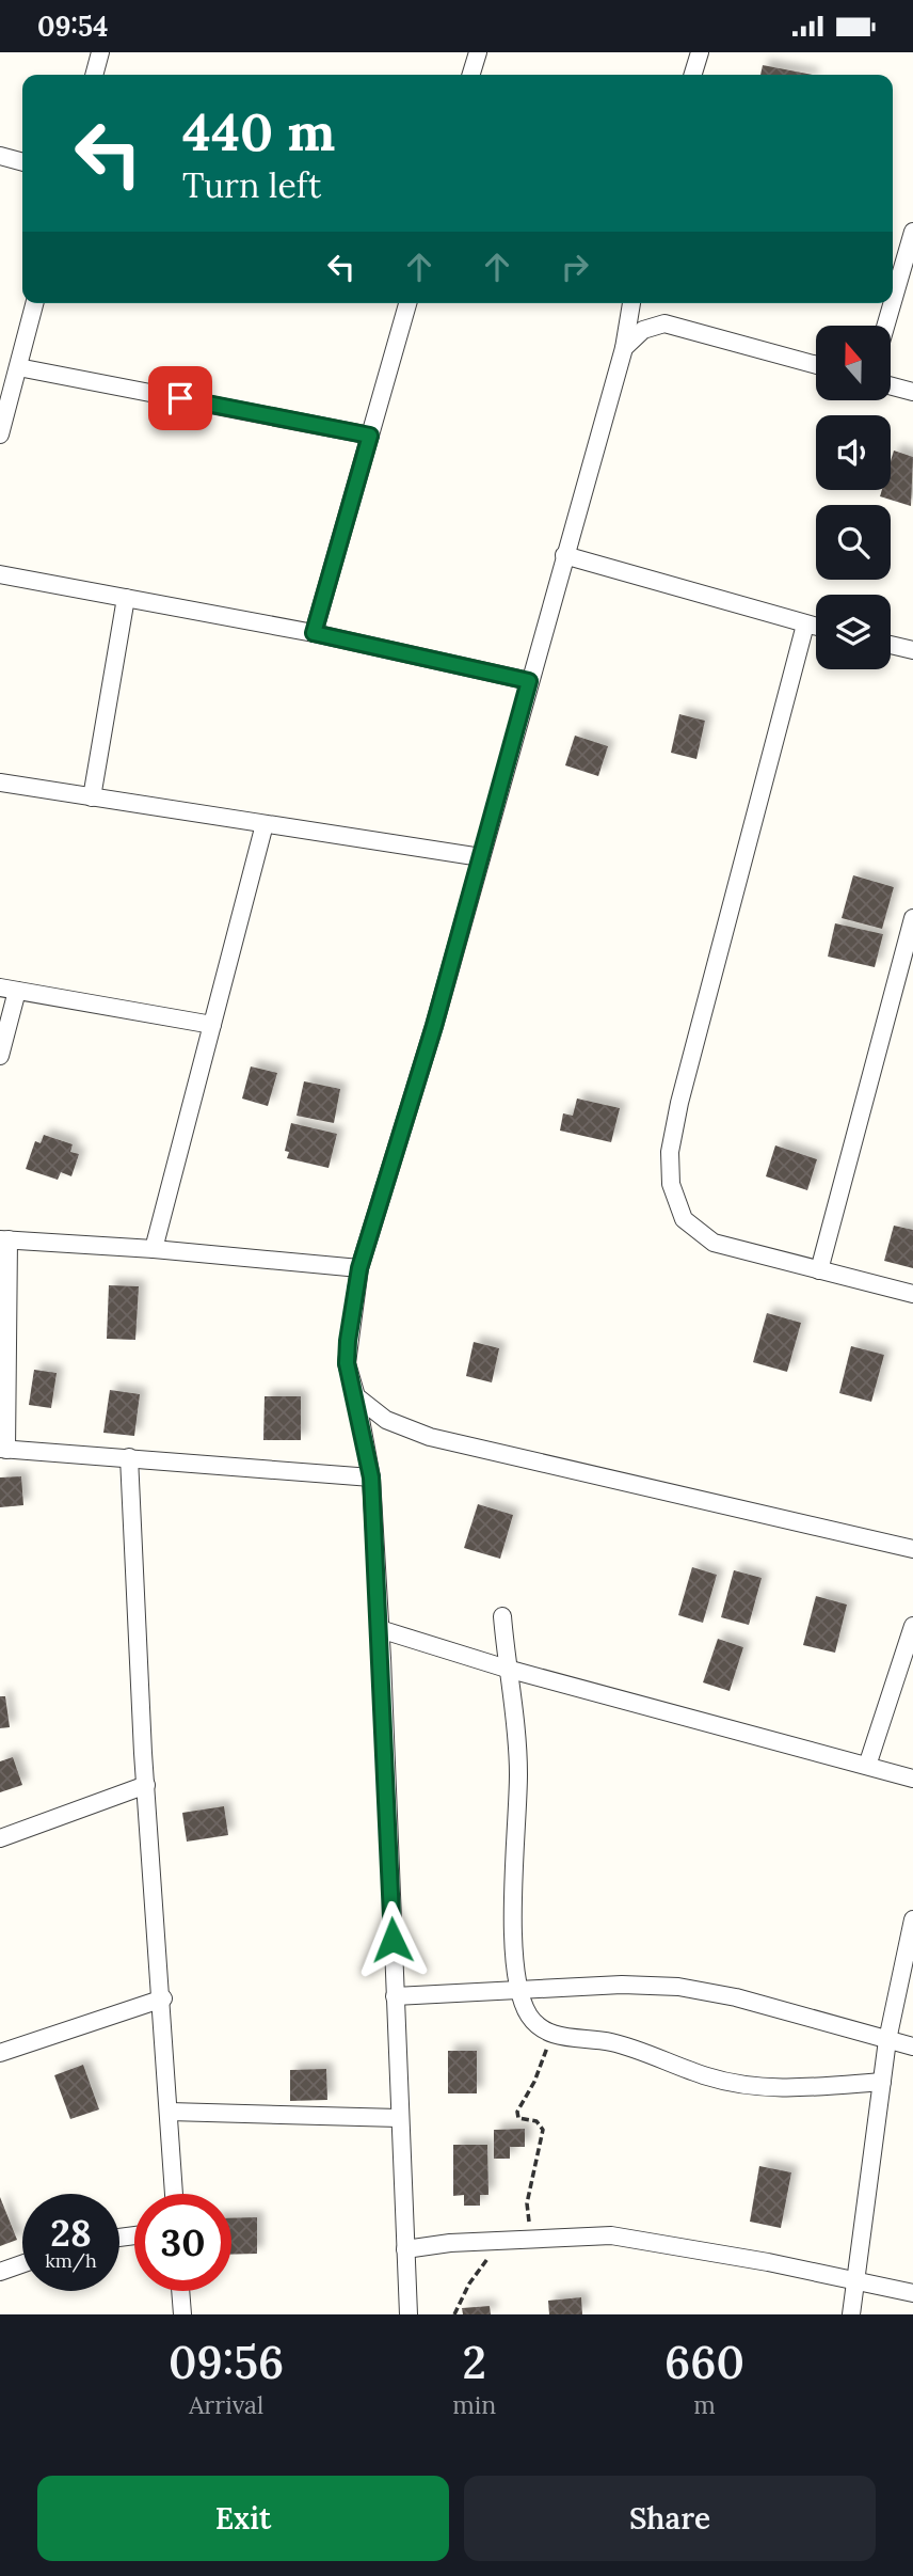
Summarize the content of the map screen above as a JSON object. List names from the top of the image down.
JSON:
{
  "north": "top",
  "page": {
    "status": "09:54",
    "turn": ["440 m", "Turn left"],
    "speed": "28 km/h",
    "limit": "30",
    "eta": [
      "09:56",
      "Arrival",
      "2",
      "min",
      "660",
      "m"
    ],
    "buttons": ["Exit", "Share"]
  }
}
